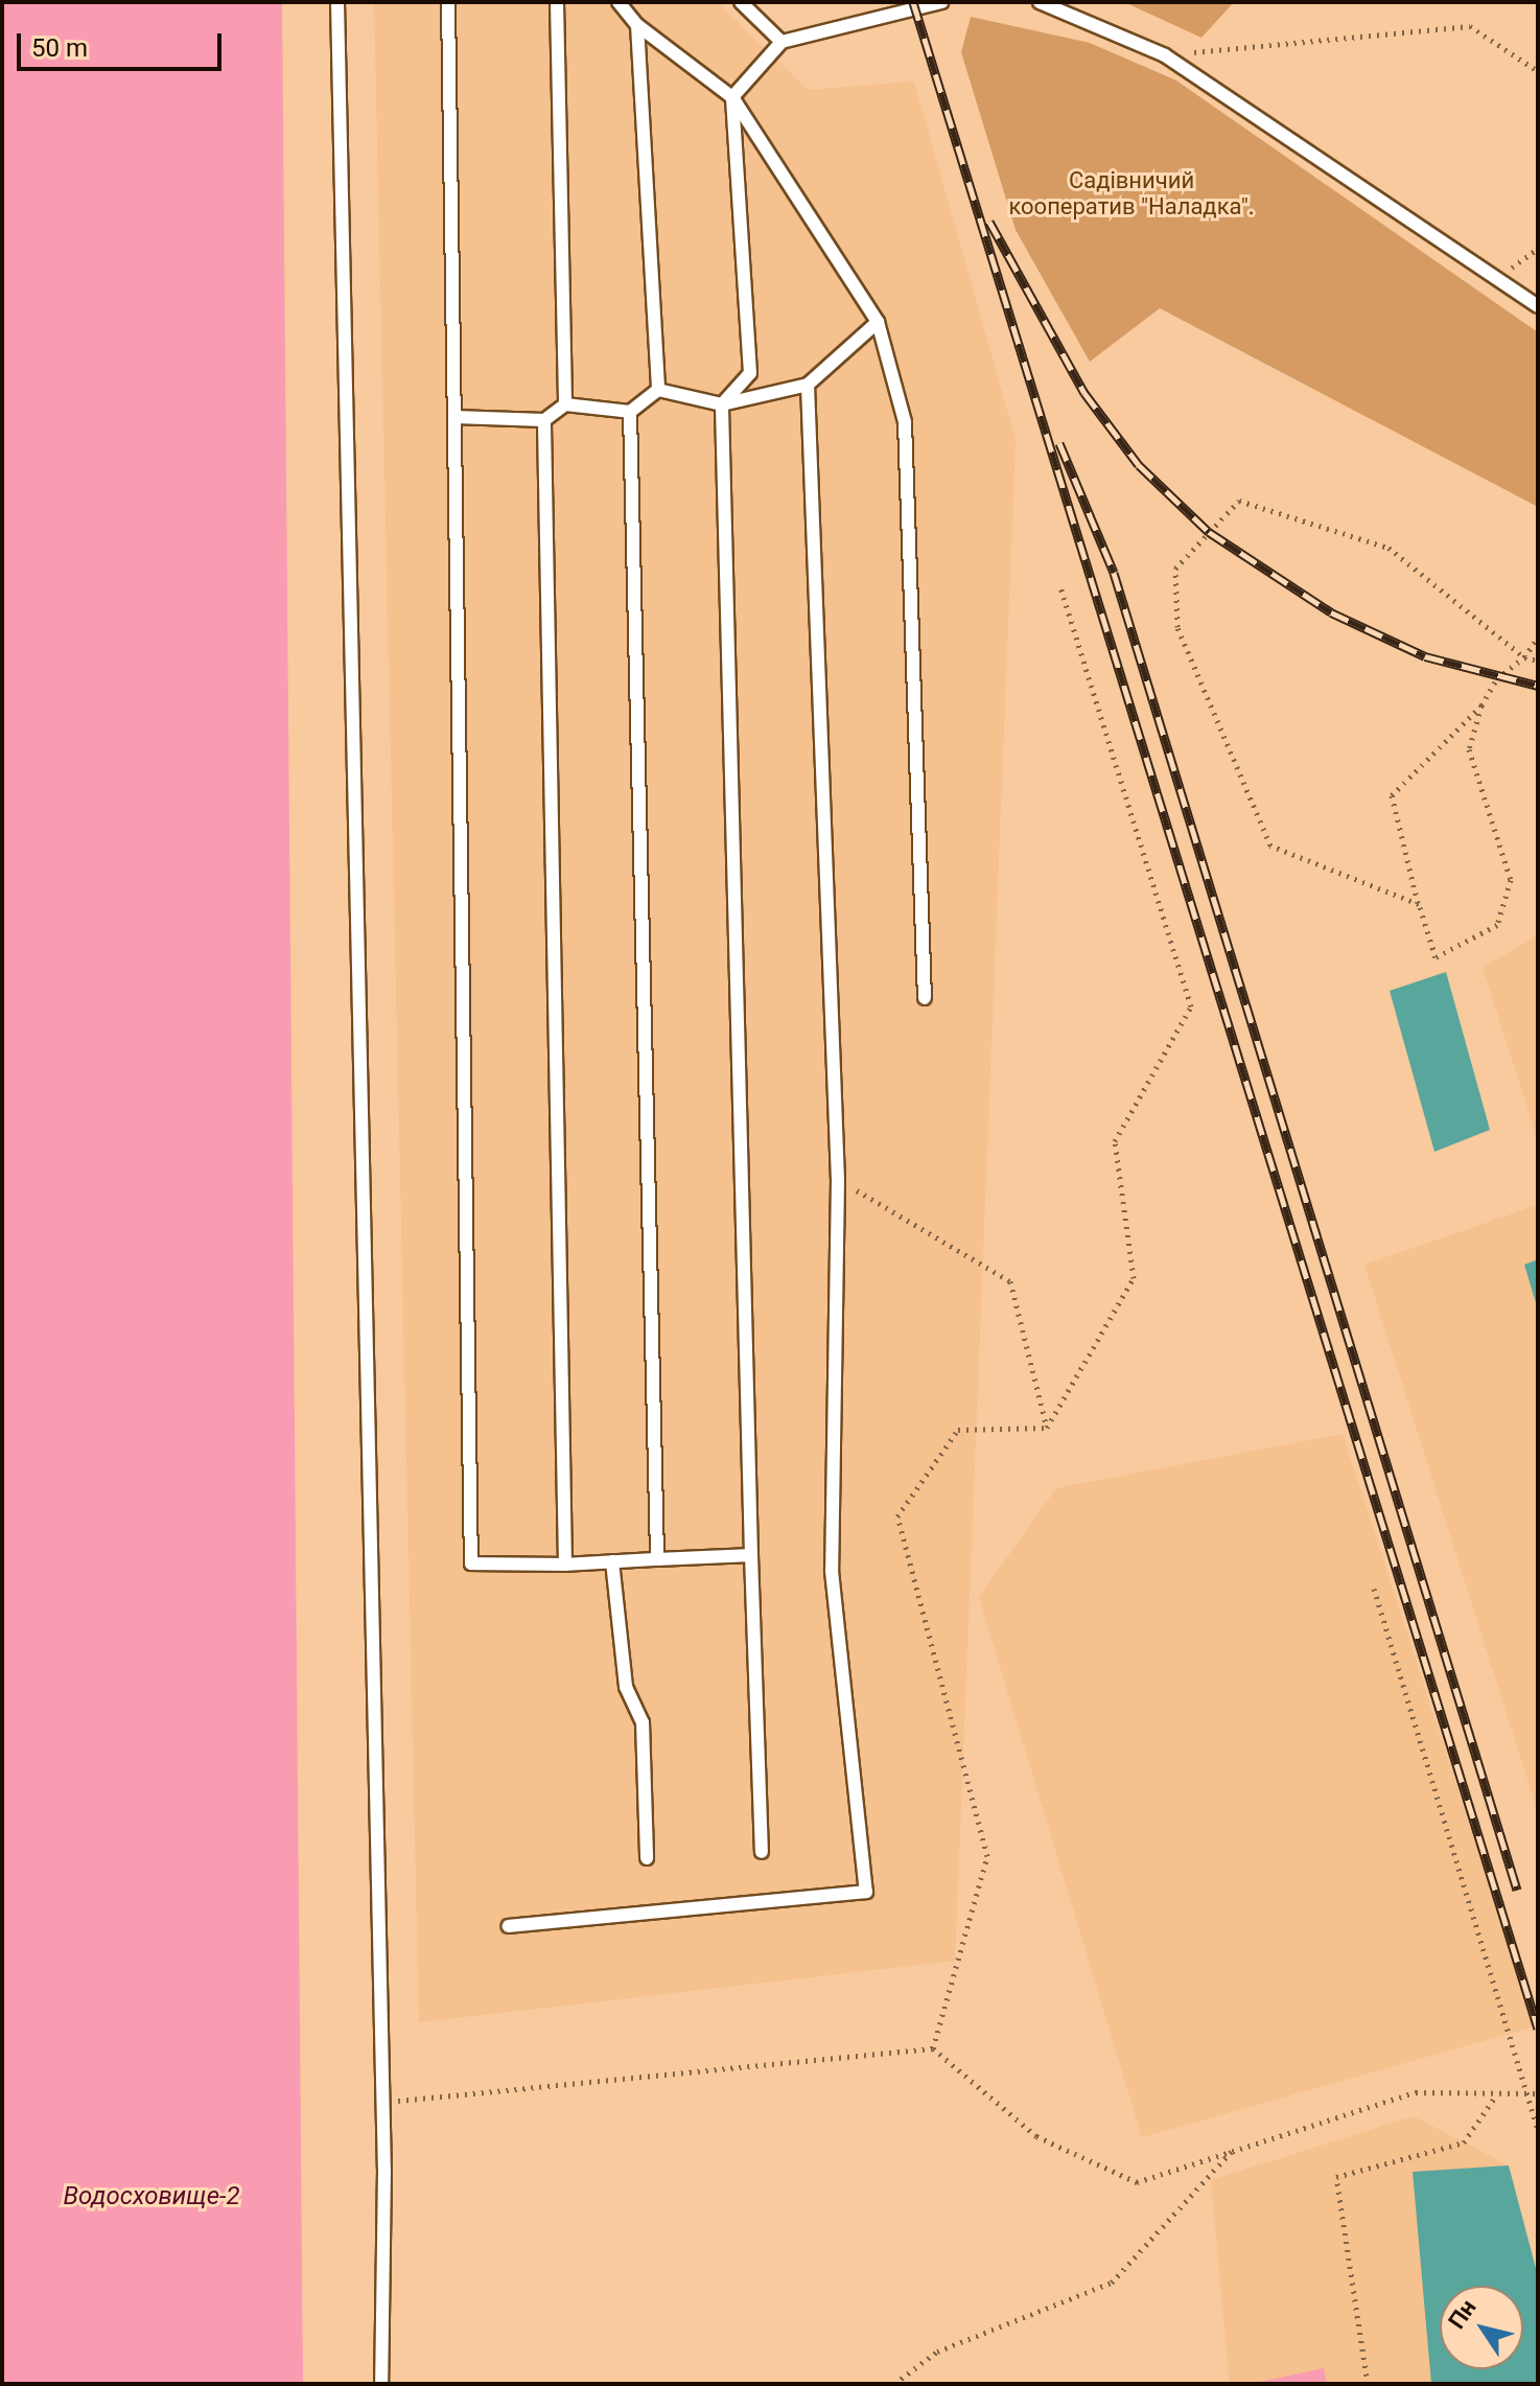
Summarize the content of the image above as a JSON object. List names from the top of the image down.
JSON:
{
  "water": ["Водосховище-2"],
  "parks": ["Садівничий кооператив \"Наладка\"."],
  "scale_bar": "50 m",
  "north": "top left"
}
